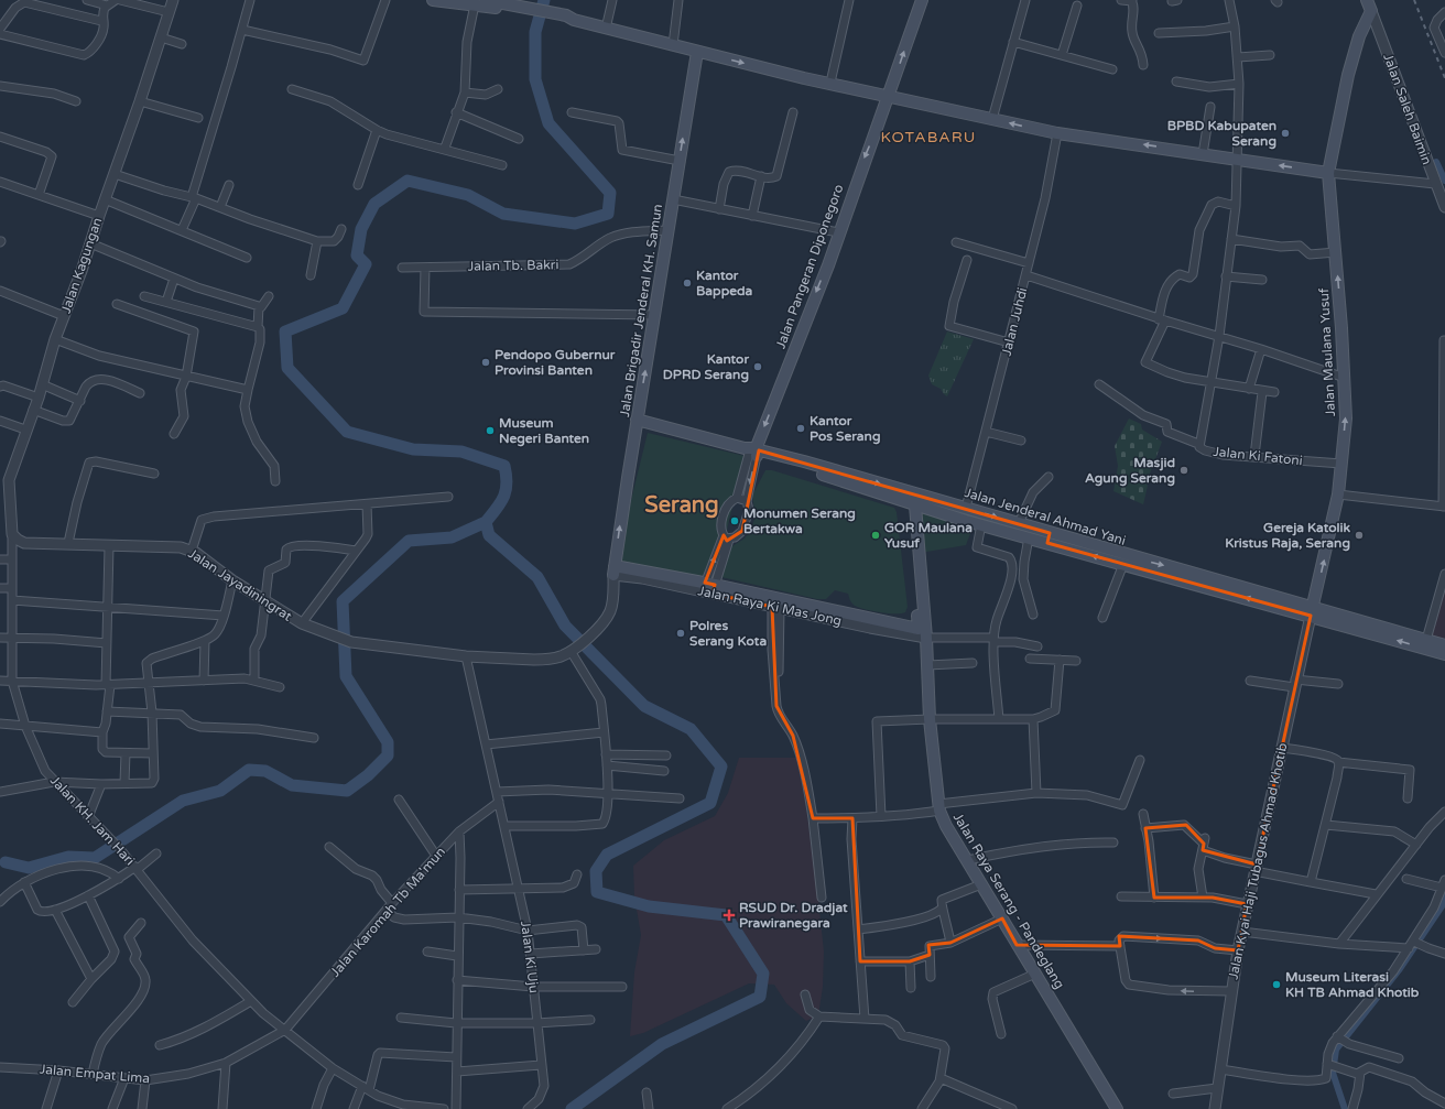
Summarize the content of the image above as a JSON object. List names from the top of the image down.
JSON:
{
  "streets": {
    "main road": [
      "Jalan Pangeran Diponegoro",
      "Jalan Brigadir Jenderal KH. Samun",
      "Jalan Maulana Yusuf",
      "Jalan Jenderal Ahmad Yani",
      "Jalan Raya Serang - Pandeglang"
    ],
    "street": [
      "Jalan Saleh Baimin",
      "Jalan Kagungan",
      "Jalan Tb. Bakri",
      "Jalan Juhdi",
      "Jalan Ki Fatoni",
      "Jalan Jayadiningrat",
      "Jalan Raya Ki Mas Jong",
      "Jalan KH. Jam Hari",
      "Jalan Kyai Haji Tubagus Ahmad Khotib",
      "Jalan Karomah Tb Ma'mun",
      "Jalan Ki Uju",
      "Jalan Empat Lima"
    ]
  },
  "crossings": [
    ["Jalan Saleh Baimin", "Jalan Maulana Yusuf"],
    ["Jalan Kagungan", "Jalan Jayadiningrat"],
    ["Jalan Kagungan", "Jalan KH. Jam Hari"],
    ["Jalan Tb. Bakri", "Jalan Brigadir Jenderal KH. Samun"],
    ["Jalan Pangeran Diponegoro", "Jalan Jenderal Ahmad Yani"],
    ["Jalan Brigadir Jenderal KH. Samun", "Jalan Jenderal Ahmad Yani"],
    ["Jalan Juhdi", "Jalan Jenderal Ahmad Yani"],
    ["Jalan Maulana Yusuf", "Jalan Ki Fatoni"],
    ["Jalan Maulana Yusuf", "Jalan Jenderal Ahmad Yani"],
    ["Jalan Maulana Yusuf", "Jalan Kyai Haji Tubagus Ahmad Khotib"],
    ["Jalan Jenderal Ahmad Yani", "Jalan Kyai Haji Tubagus Ahmad Khotib"],
    ["Jalan Jayadiningrat", "Jalan KH. Jam Hari"],
    ["Jalan Jayadiningrat", "Jalan Ki Uju"],
    ["Jalan Raya Ki Mas Jong", "Jalan Raya Serang - Pandeglang"],
    ["Jalan KH. Jam Hari", "Jalan Karomah Tb Ma'mun"],
    ["Jalan KH. Jam Hari", "Jalan Empat Lima"],
    ["Jalan Karomah Tb Ma'mun", "Jalan Ki Uju"],
    ["Jalan Karomah Tb Ma'mun", "Jalan Empat Lima"]
  ],
  "one_way": ["Jalan Brigadir Jenderal KH. Samun", "Jalan Maulana Yusuf"],
  "districts": ["KOTABARU", "Serang"],
  "places": {
    "other": [
      "BPBD Kabupaten Serang",
      "Kantor Bappeda",
      "Pendopo Gubernur Provinsi Banten",
      "Kantor DPRD Serang",
      "Kantor Pos Serang",
      "Museum Negeri Banten",
      "Masjid Agung Serang",
      "Monumen Serang Bertakwa",
      "GOR Maulana Yusuf",
      "Gereja Katolik Kristus Raja, Serang",
      "Polres Serang Kota",
      "Museum Literasi KH TB Ahmad Khotib"
    ],
    "health": ["RSUD Dr. Dradjat Prawiranegara"]
  }
}
